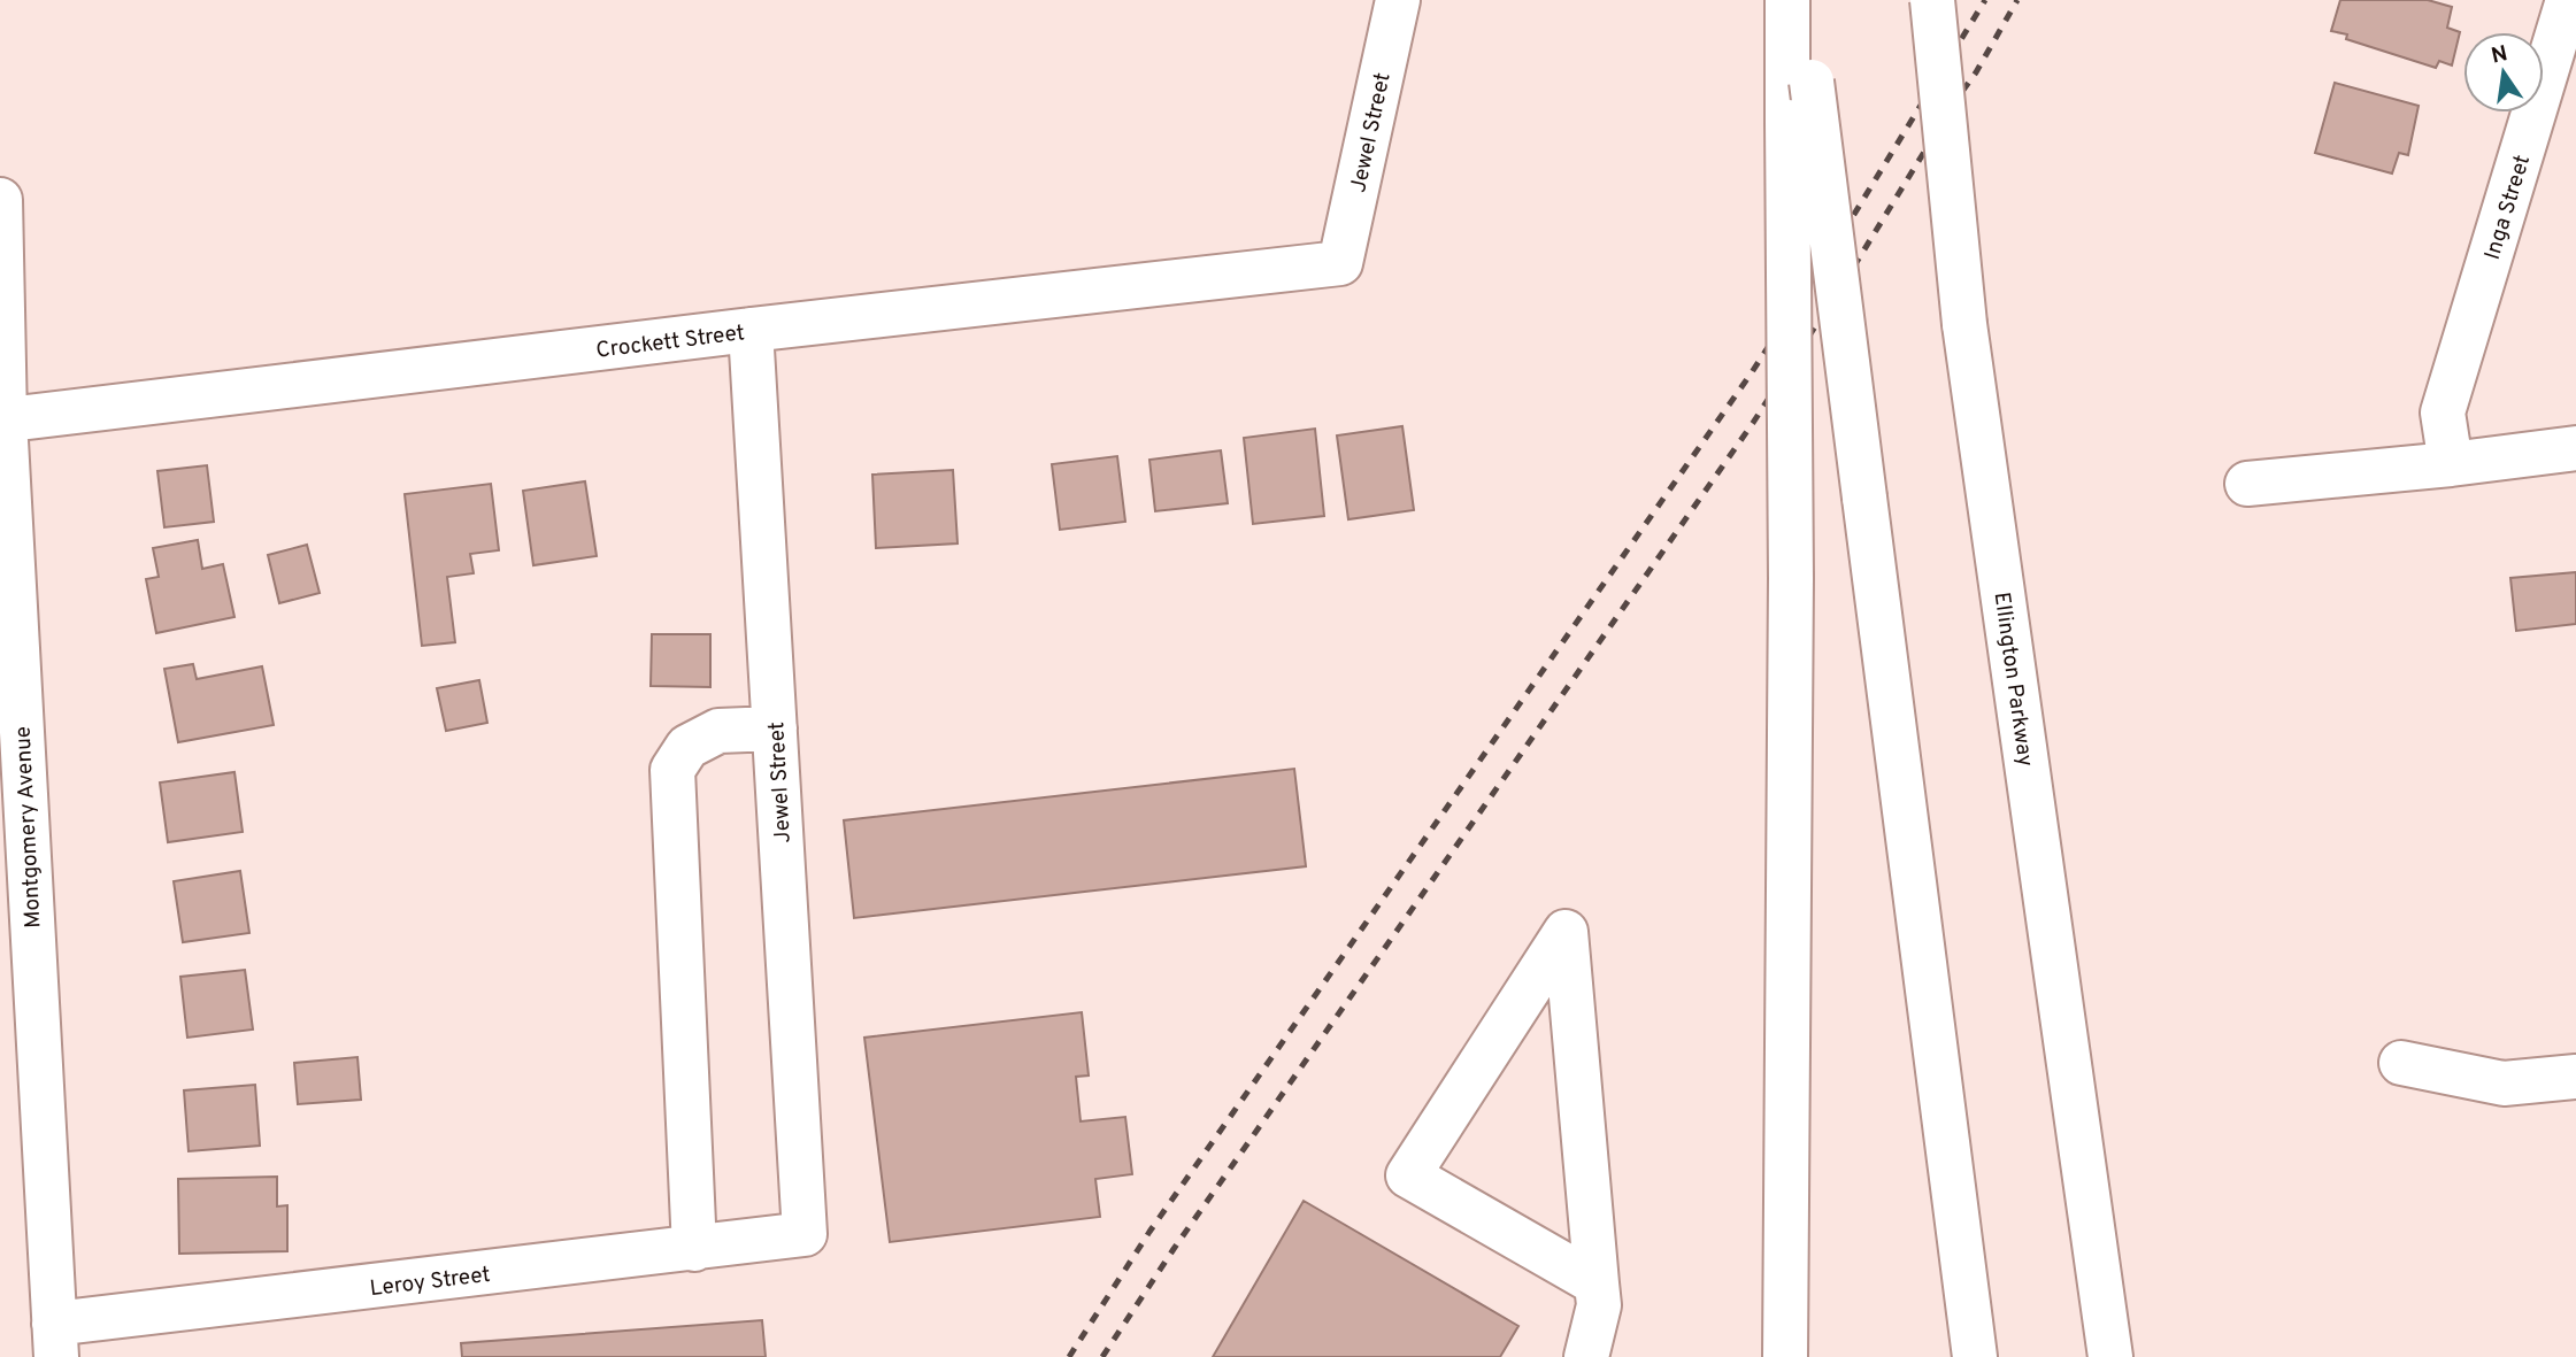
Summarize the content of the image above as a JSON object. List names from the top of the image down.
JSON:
{
  "streets": {
    "main road": [
      "Jewel Street",
      "Inga Street",
      "Crockett Street",
      "Ellington Parkway",
      "Montgomery Avenue",
      "Leroy Street"
    ]
  },
  "crossings": [
    ["Jewel Street", "Crockett Street"],
    ["Jewel Street", "Leroy Street"],
    ["Crockett Street", "Montgomery Avenue"],
    ["Montgomery Avenue", "Leroy Street"]
  ],
  "north": "top"
}
